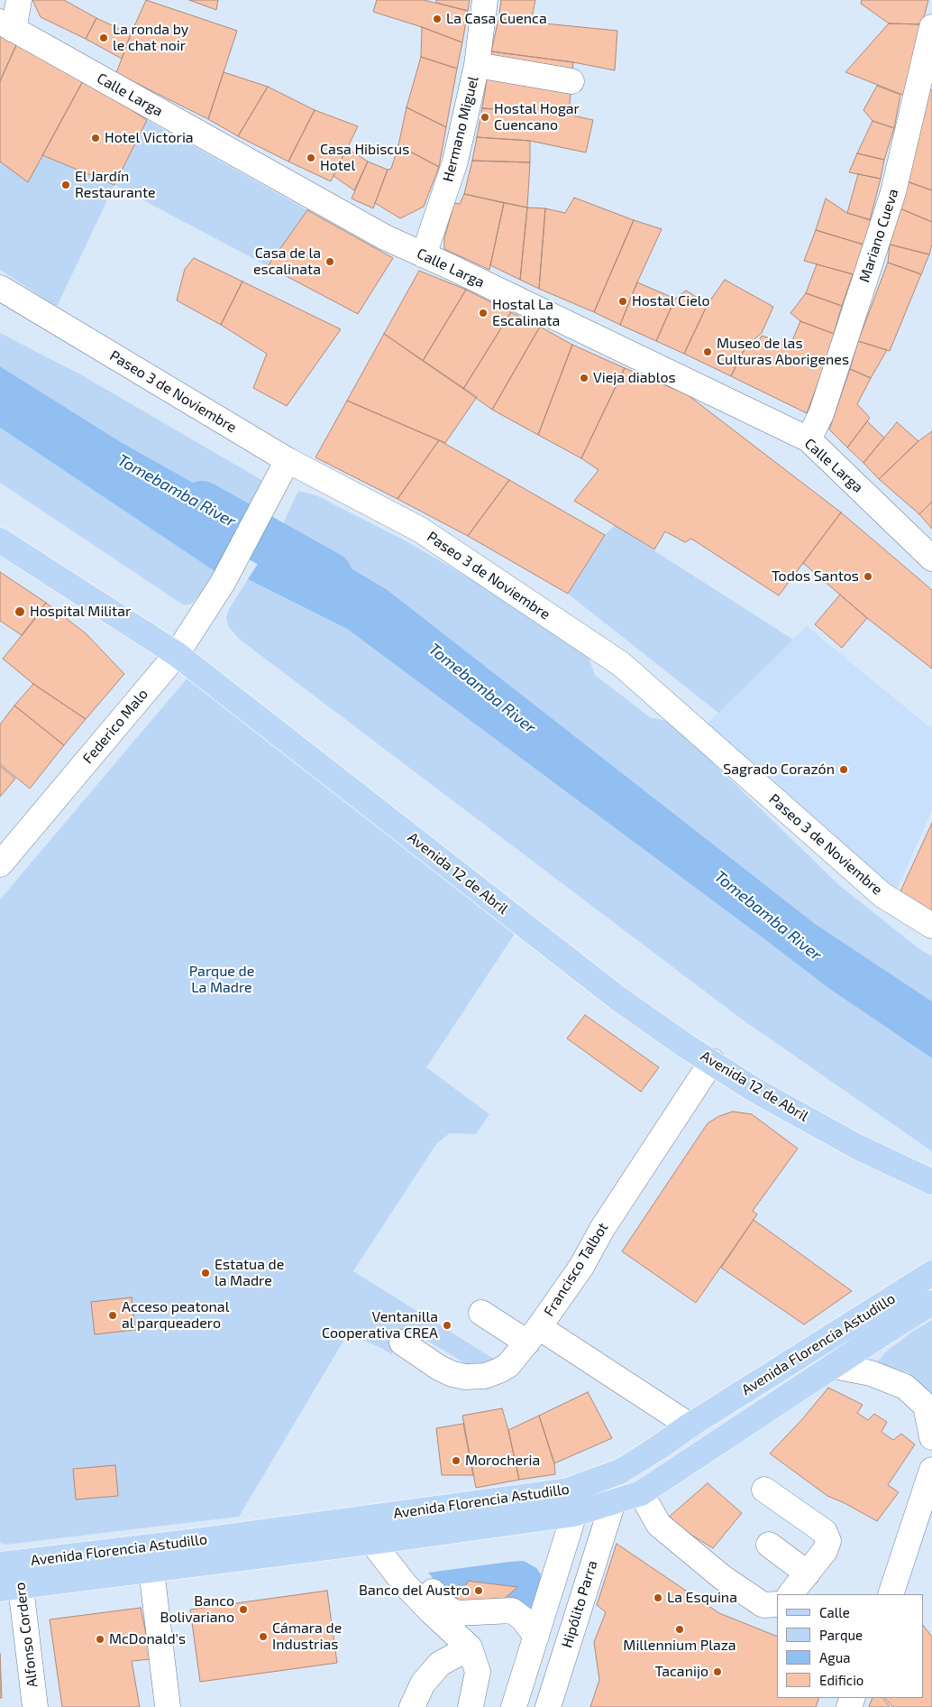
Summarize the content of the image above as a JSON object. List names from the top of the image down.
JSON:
{
  "streets": {
    "main road": ["Avenida 12 de Abril", "Avenida Florencia Astudillo"],
    "street": [
      "Calle Larga",
      "Hermano Miguel",
      "Mariano Cueva",
      "Paseo 3 de Noviembre",
      "Federico Malo",
      "Francisco Talbot",
      "Hipólito Parra",
      "Alfonso Cordero"
    ]
  },
  "crossings": [
    ["Calle Larga", "Hermano Miguel"],
    ["Calle Larga", "Mariano Cueva"],
    ["Paseo 3 de Noviembre", "Federico Malo"],
    ["Federico Malo", "Avenida 12 de Abril"],
    ["Avenida 12 de Abril", "Francisco Talbot"],
    ["Francisco Talbot", "Avenida Florencia Astudillo"],
    ["Avenida Florencia Astudillo", "Hipólito Parra"],
    ["Avenida Florencia Astudillo", "Alfonso Cordero"]
  ],
  "water": ["Tomebamba River"],
  "parks": ["Parque de La Madre"],
  "places": [
    "La Casa Cuenca",
    "La ronda by le chat noir",
    "Hostal Hogar Cuencano",
    "Hotel Victoria",
    "Casa Hibiscus Hotel",
    "El Jardín Restaurante",
    "Casa de la escalinata",
    "Hostal Cielo",
    "Hostal La Escalinata",
    "Museo de las Culturas Aborigenes",
    "Vieja diablos",
    "Todos Santos",
    "Hospital Militar",
    "Sagrado Corazón",
    "Estatua de la Madre",
    "Acceso peatonal al parqueadero",
    "Ventanilla Cooperativa CREA",
    "Morocheria",
    "Banco del Austro",
    "La Esquina",
    "Banco Bolivariano",
    "Millennium Plaza",
    "Cámara de Industrias",
    "McDonald's",
    "Tacanijo"
  ],
  "legend": [
    "Calle",
    "Parque",
    "Agua",
    "Edificio"
  ]
}
